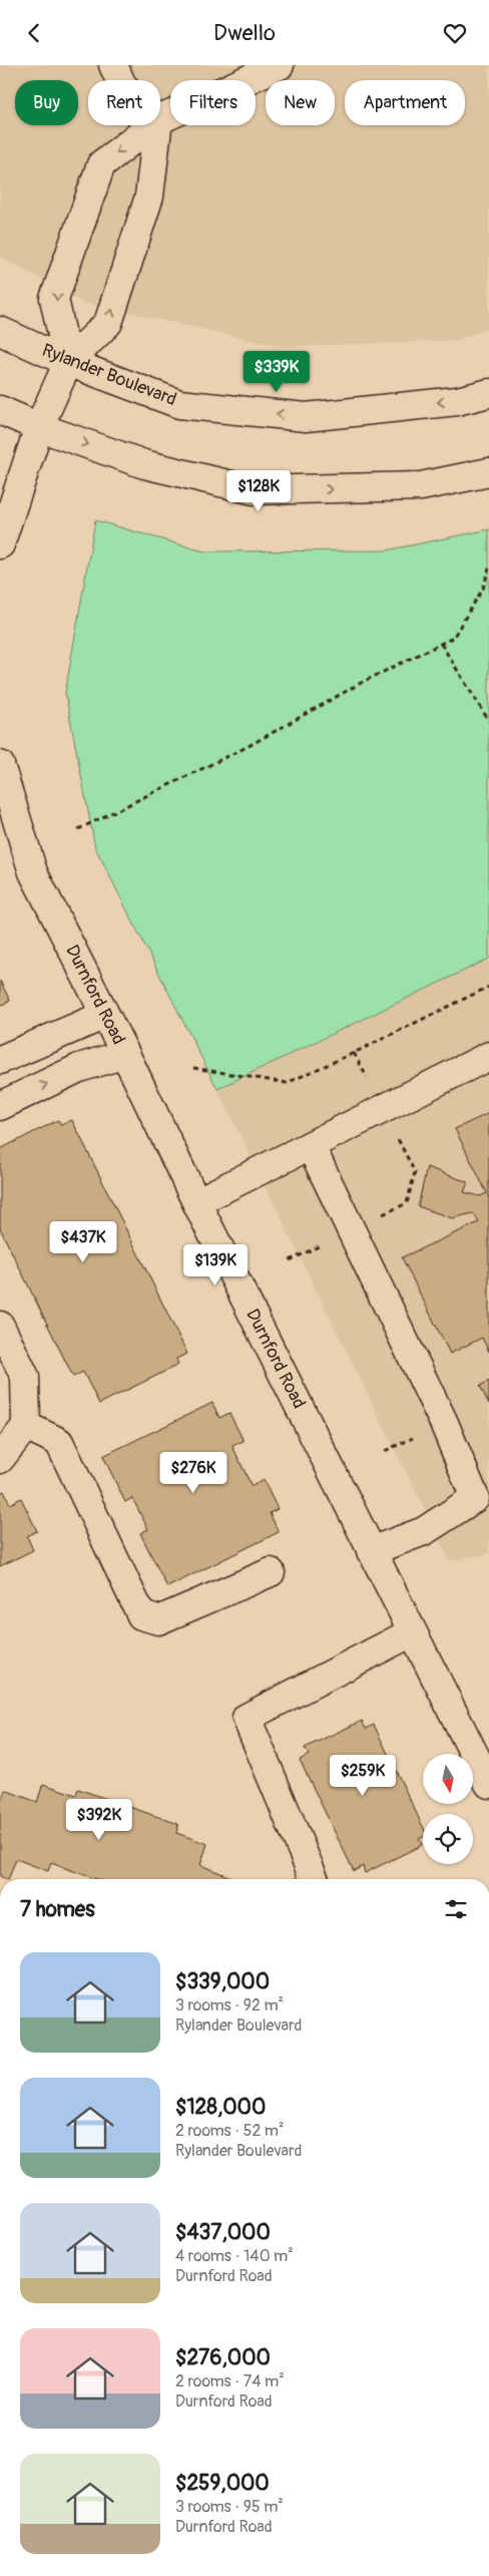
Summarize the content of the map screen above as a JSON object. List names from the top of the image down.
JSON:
{
  "streets": {
    "street": ["Rylander Boulevard", "Durnford Road"]
  },
  "north": "bottom",
  "page": {
    "header": "Dwello",
    "chip": [
      "Buy",
      "Rent",
      "Filters",
      "New",
      "Apartment"
    ],
    "price": [
      "$339K",
      "$128K",
      "$437K",
      "$139K",
      "$276K",
      "$259K",
      "$392K"
    ],
    "heading": "7 homes",
    "list": [
      {
        "name": "$339,000",
        "note": "3 rooms · 92 m² · Rylander Boulevard"
      },
      {
        "name": "$128,000",
        "note": "2 rooms · 52 m² · Rylander Boulevard"
      },
      {
        "name": "$437,000",
        "note": "4 rooms · 140 m² · Durnford Road"
      },
      {
        "name": "$276,000",
        "note": "2 rooms · 74 m² · Durnford Road"
      },
      {
        "name": "$259,000",
        "note": "3 rooms · 95 m² · Durnford Road"
      }
    ]
  }
}
